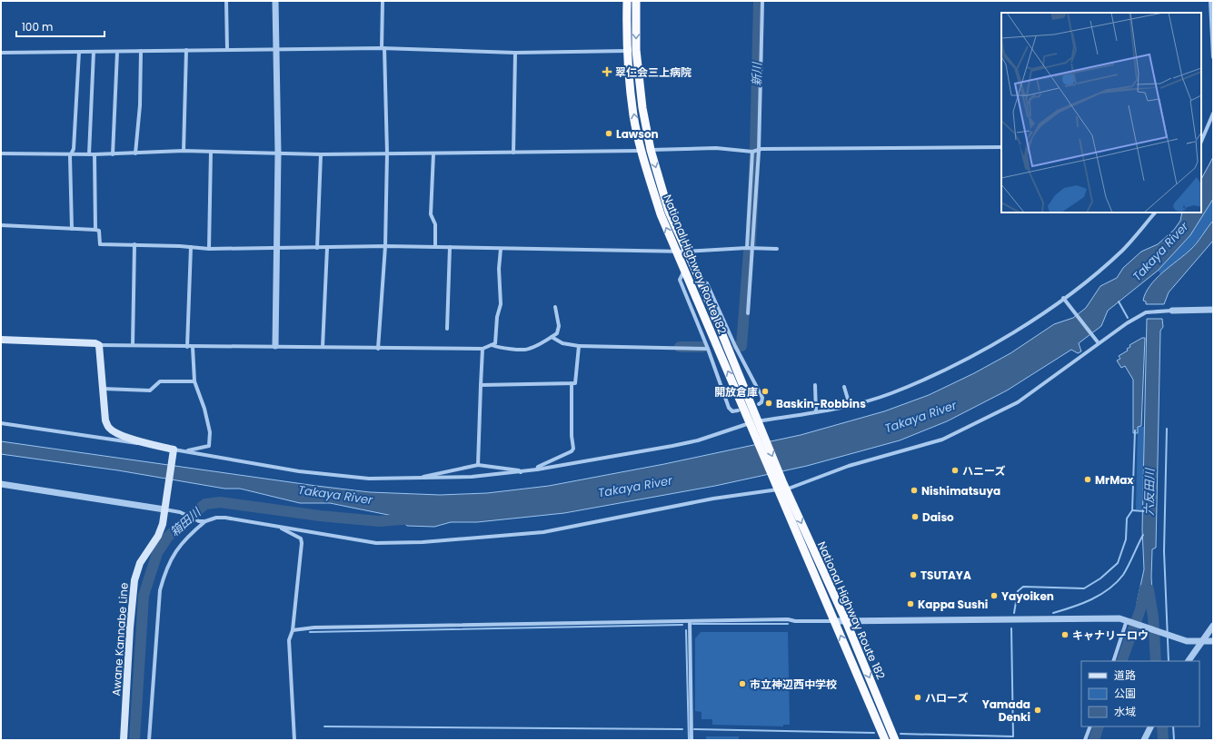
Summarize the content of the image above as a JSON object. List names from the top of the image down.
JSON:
{
  "streets": {
    "highway": ["National Highway Route 182"],
    "main road": ["Awane Kannabe Line"]
  },
  "water": [
    "新川",
    "Takaya River",
    "六反田川",
    "箱田川"
  ],
  "places": {
    "health": ["翠仁会三上病院"],
    "other": [
      "Lawson",
      "開放倉庫",
      "Baskin-Robbins",
      "ハニーズ",
      "MrMax",
      "Nishimatsuya",
      "Daiso",
      "TSUTAYA",
      "Yayoiken",
      "Kappa Sushi",
      "キャナリーロウ",
      "市立神辺西中学校",
      "ハローズ",
      "Yamada Denki"
    ]
  },
  "legend": ["道路", "公園", "水域"],
  "scale_bar": "100 m"
}
